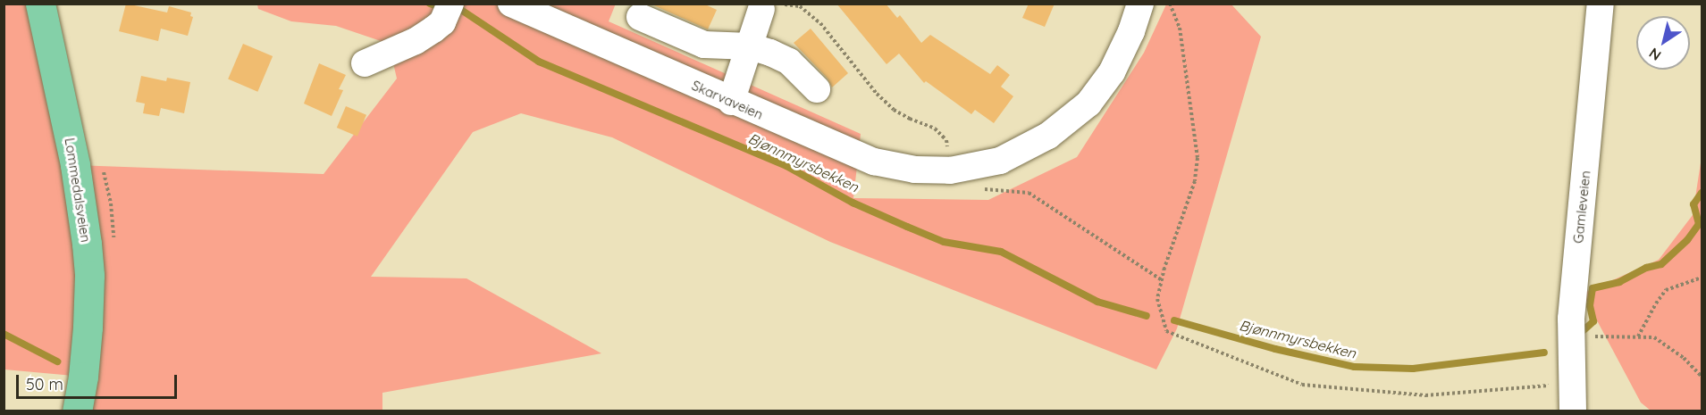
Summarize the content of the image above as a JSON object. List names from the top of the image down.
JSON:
{
  "streets": {
    "main road": ["Lommedalsveien"],
    "street": ["Skarvaveien", "Gamleveien"]
  },
  "water": ["Bjønnmyrsbekken"],
  "scale_bar": "50 m",
  "north": "bottom left"
}
